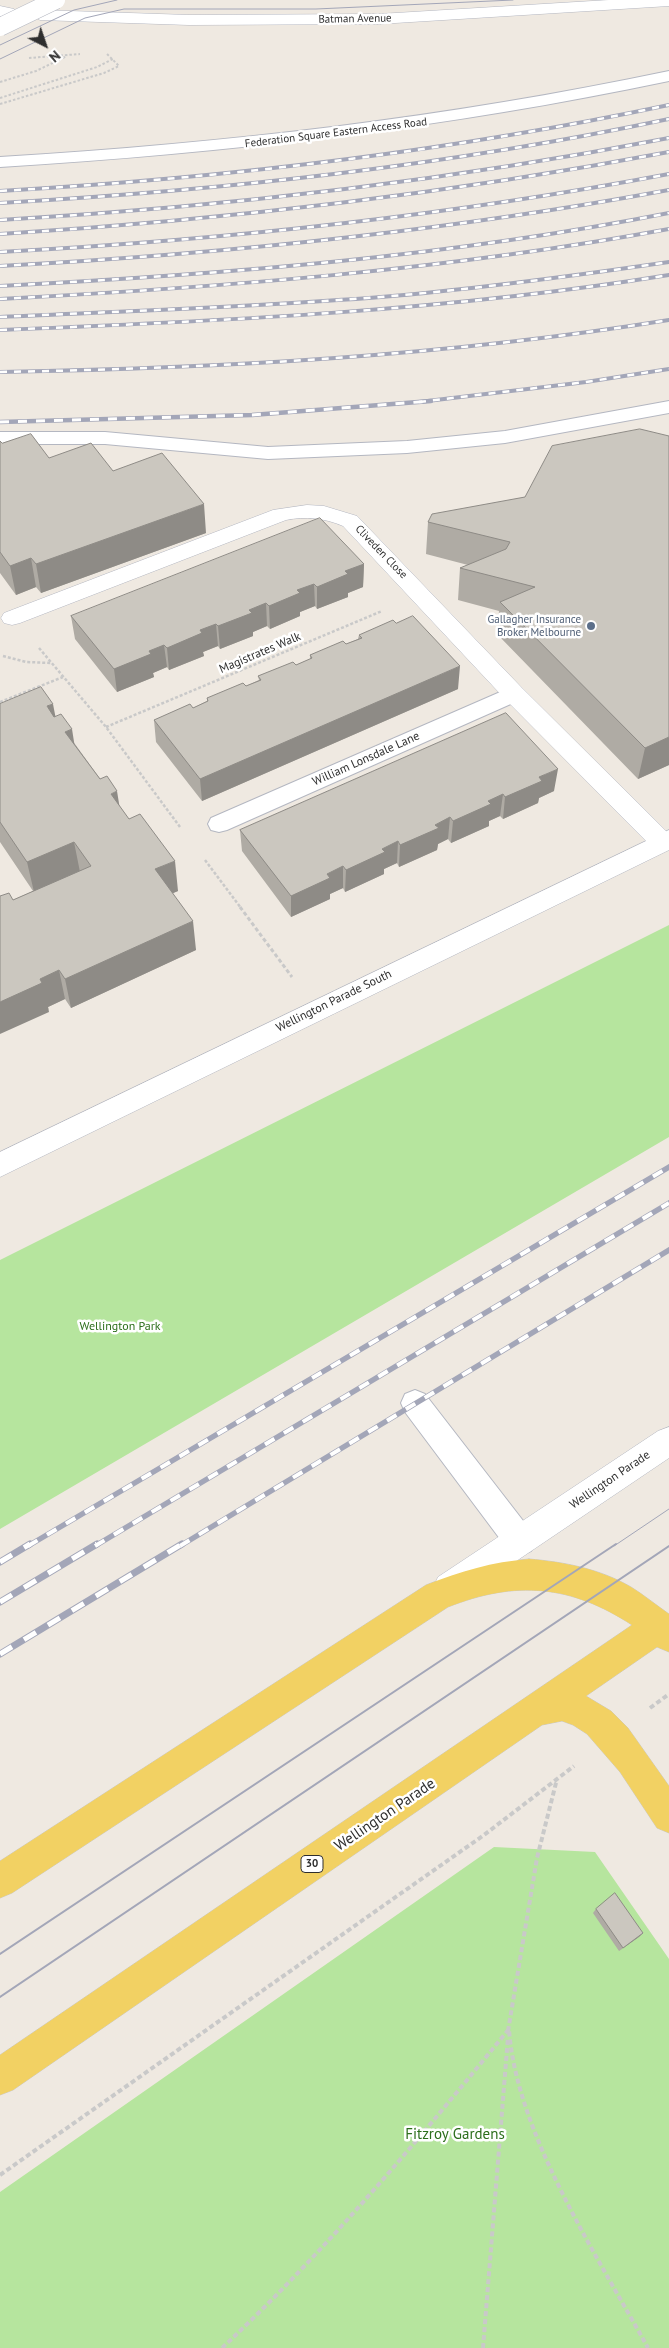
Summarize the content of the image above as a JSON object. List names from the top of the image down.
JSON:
{
  "streets": {
    "main road": ["Wellington Parade", "30"],
    "street": ["Batman Avenue", "Cliveden Close", "Wellington Parade South"],
    "lane": ["Federation Square Eastern Access Road", "William Lonsdale Lane"],
    "path": ["Magistrates Walk"]
  },
  "crossings": [
    ["Cliveden Close", "Magistrates Walk"],
    ["Cliveden Close", "William Lonsdale Lane"],
    ["Cliveden Close", "Wellington Parade South"]
  ],
  "parks": ["Wellington Park", "Fitzroy Gardens"],
  "places": ["Gallagher Insurance Broker Melbourne"],
  "north": "bottom right"
}
